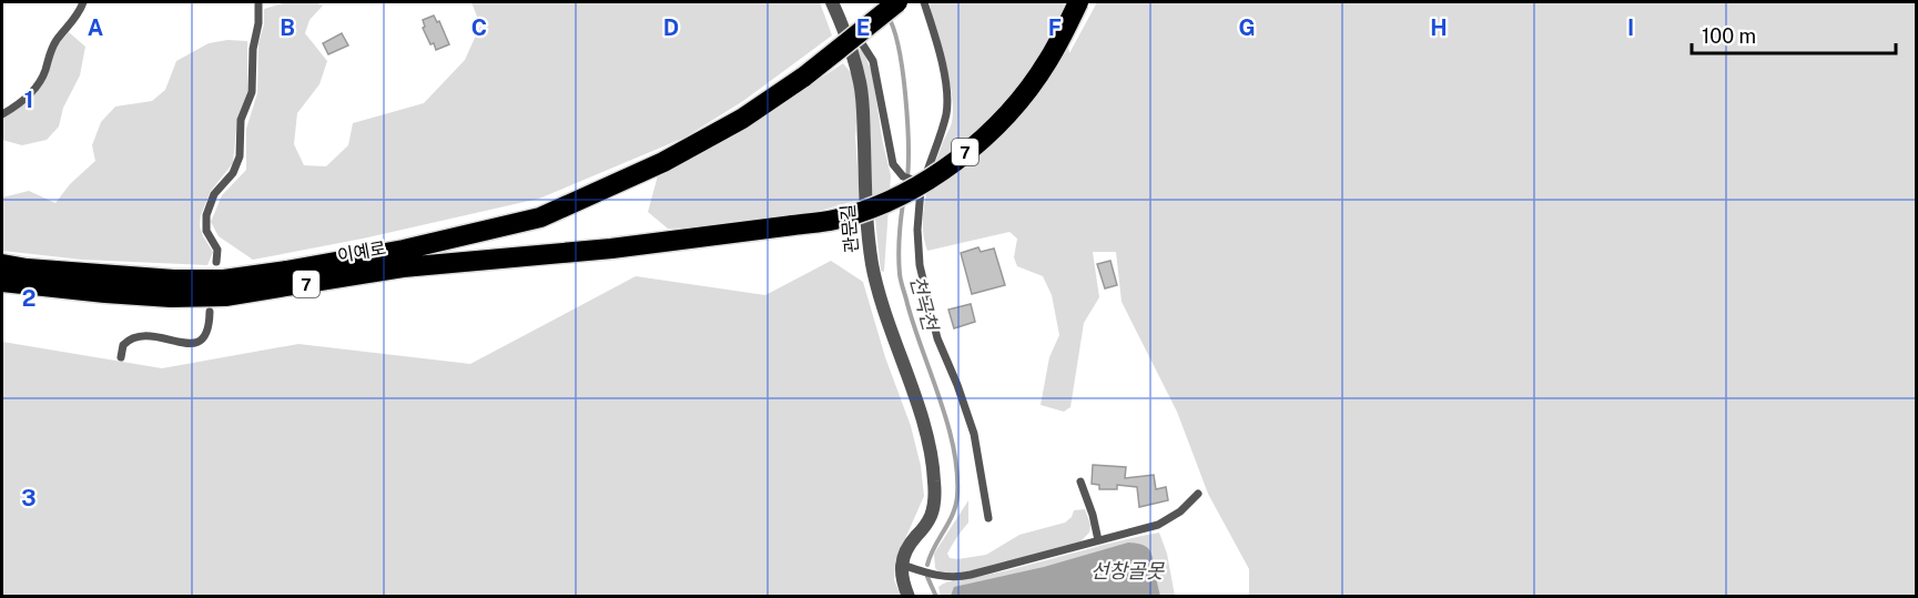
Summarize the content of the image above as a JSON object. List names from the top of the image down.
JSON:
{
  "streets": {
    "highway": ["7", "이예로"],
    "street": ["관문길"]
  },
  "water": ["천곡천", "선창골못"],
  "scale_bar": "100 m",
  "grid": {
    "columns": [
      "A",
      "B",
      "C",
      "D",
      "E",
      "F",
      "G",
      "H",
      "I"
    ],
    "rows": ["1", "2", "3"]
  }
}
